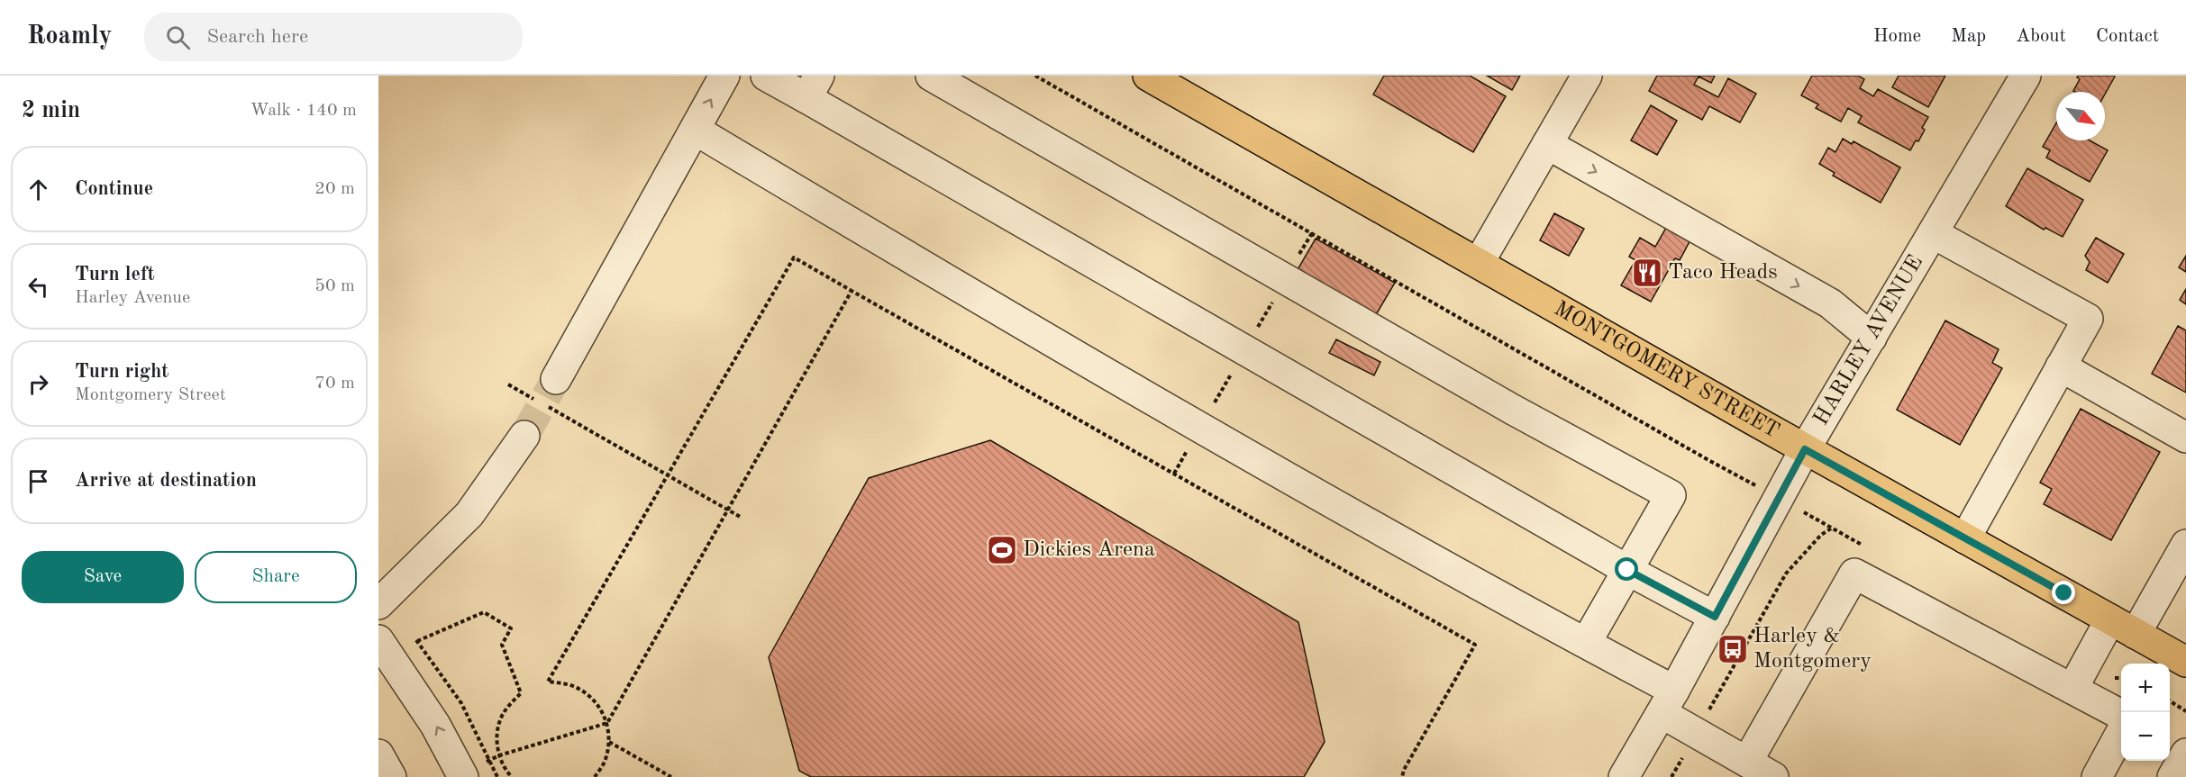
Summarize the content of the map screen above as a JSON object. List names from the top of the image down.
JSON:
{
  "streets": {
    "main road": ["MONTGOMERY STREET"],
    "street": ["HARLEY AVENUE"]
  },
  "crossings": [
    ["HARLEY AVENUE", "MONTGOMERY STREET"]
  ],
  "places": {
    "restaurant": ["Taco Heads"],
    "sports": ["Dickies Arena"],
    "bus stop": ["Harley & Montgomery"]
  },
  "north": "bottom right",
  "page": {
    "header": "Roamly",
    "search": "Search here",
    "nav": [
      "Home",
      "Map",
      "About",
      "Contact"
    ],
    "heading": ["2 min", "Walk · 140 m"],
    "list": [
      ["Continue", "20 m"],
      ["Turn left", "Harley Avenue", "50 m"],
      ["Turn right", "Montgomery Street", "70 m"],
      "Arrive at destination"
    ],
    "buttons": ["Save", "Share"],
    "map_buttons": ["+", "−"]
  }
}
